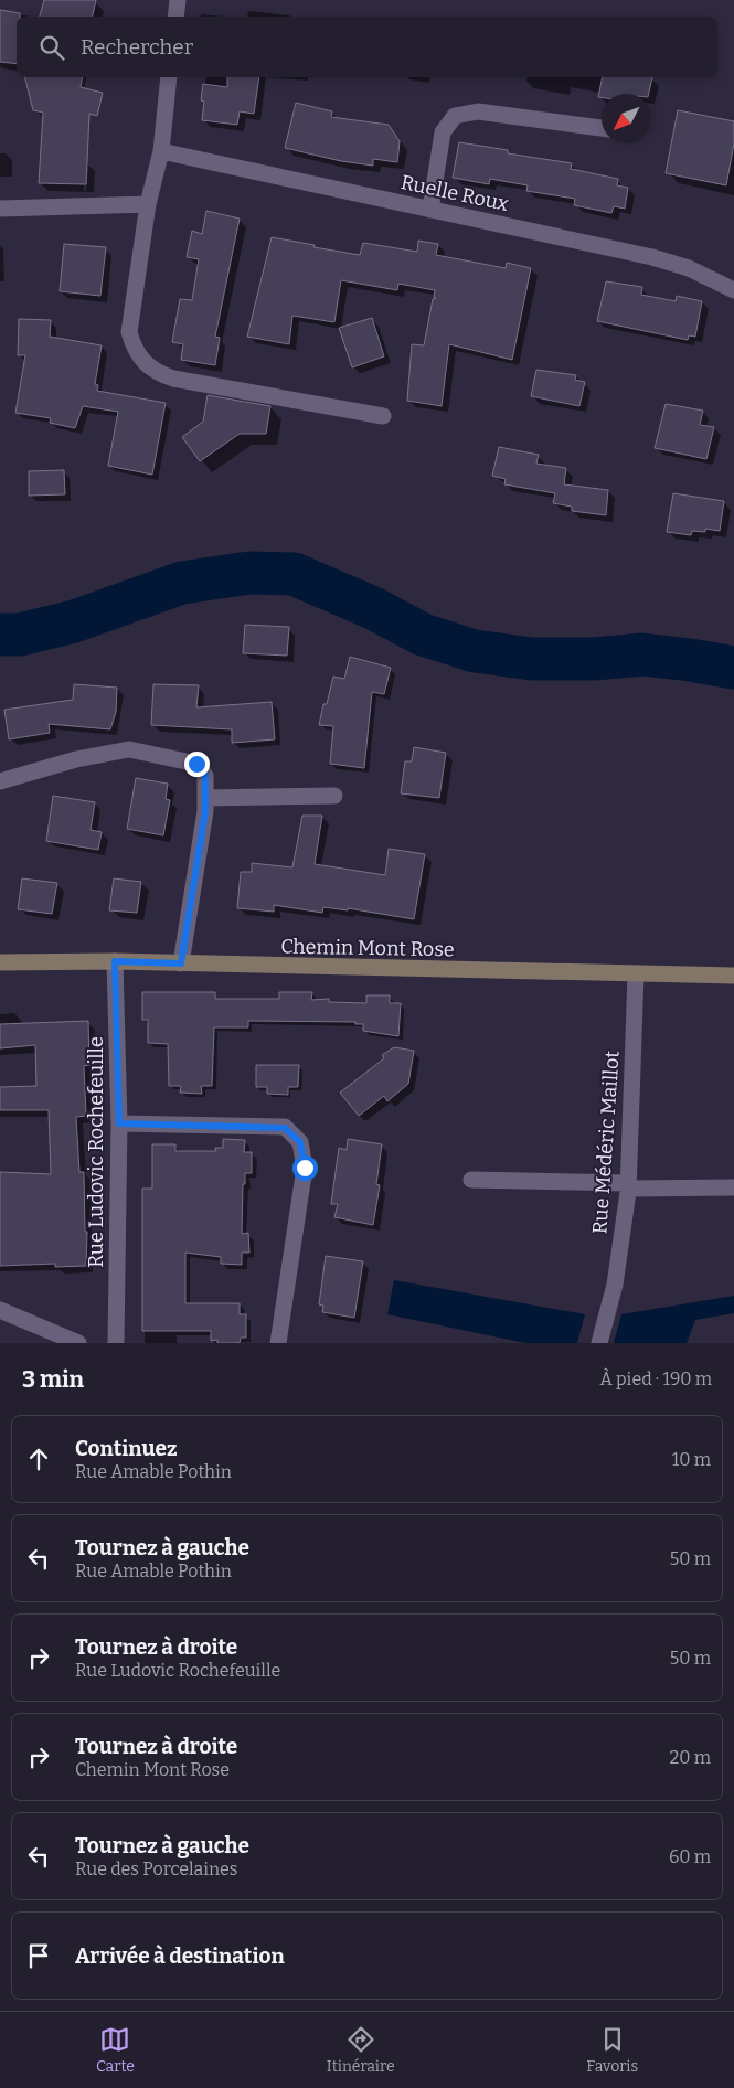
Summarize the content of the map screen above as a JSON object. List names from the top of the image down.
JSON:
{
  "streets": {
    "street": [
      "Ruelle Roux",
      "Chemin Mont Rose",
      "Rue Médéric Maillot",
      "Rue Ludovic Rochefeuille"
    ]
  },
  "crossings": [
    ["Chemin Mont Rose", "Rue Médéric Maillot"],
    ["Chemin Mont Rose", "Rue Ludovic Rochefeuille"]
  ],
  "north": "bottom left",
  "page": {
    "search": "Rechercher",
    "heading": ["3 min", "À pied · 190 m"],
    "list": [
      ["Continuez", "Rue Amable Pothin", "10 m"],
      ["Tournez à gauche", "Rue Amable Pothin", "50 m"],
      ["Tournez à droite", "Rue Ludovic Rochefeuille", "50 m"],
      ["Tournez à droite", "Chemin Mont Rose", "20 m"],
      ["Tournez à gauche", "Rue des Porcelaines", "60 m"],
      "Arrivée à destination"
    ],
    "nav": ["Carte", "Itinéraire", "Favoris"]
  }
}
